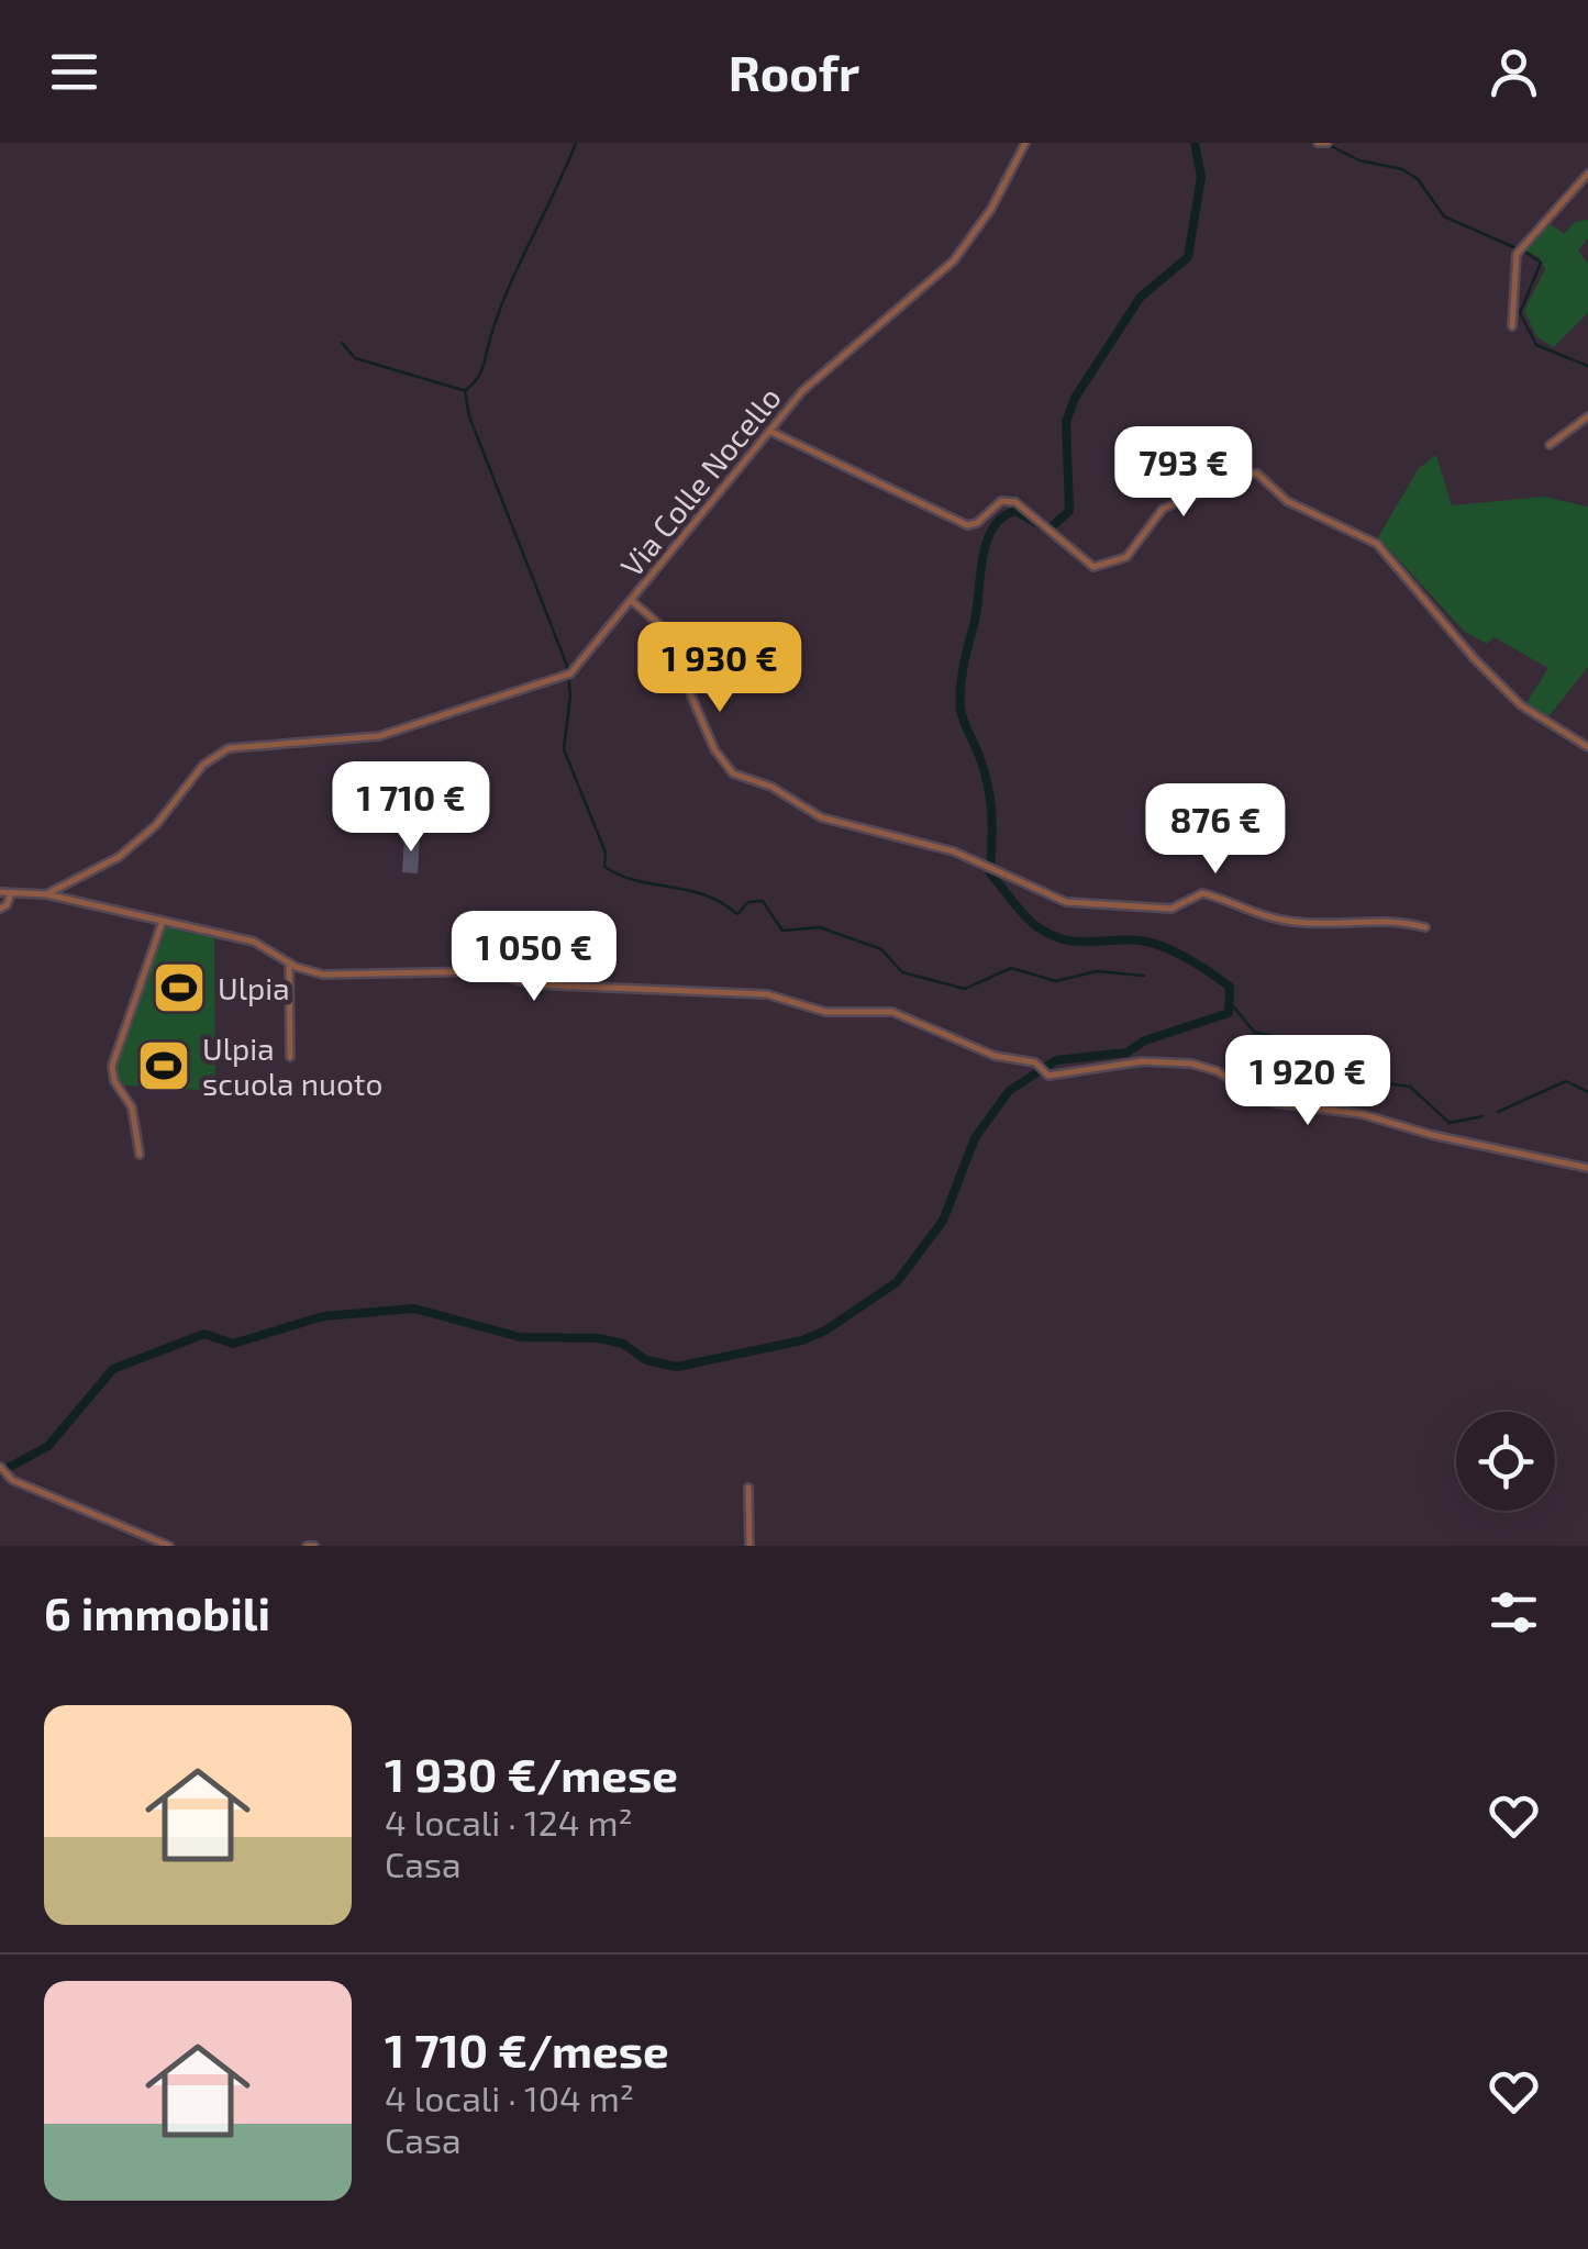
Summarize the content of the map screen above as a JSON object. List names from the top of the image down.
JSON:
{
  "streets": {
    "street": ["Via Colle Nocello"]
  },
  "places": {
    "sports": ["Ulpia", "Ulpia scuola nuoto"]
  },
  "page": {
    "header": "Roofr",
    "price": [
      "793 €",
      "1 930 €",
      "1 710 €",
      "876 €",
      "1 050 €",
      "1 920 €"
    ],
    "heading": "6 immobili",
    "list": [
      {
        "name": "1 930 €/mese",
        "note": "4 locali · 124 m² · Casa"
      },
      {
        "name": "1 710 €/mese",
        "note": "4 locali · 104 m² · Casa"
      }
    ]
  }
}
